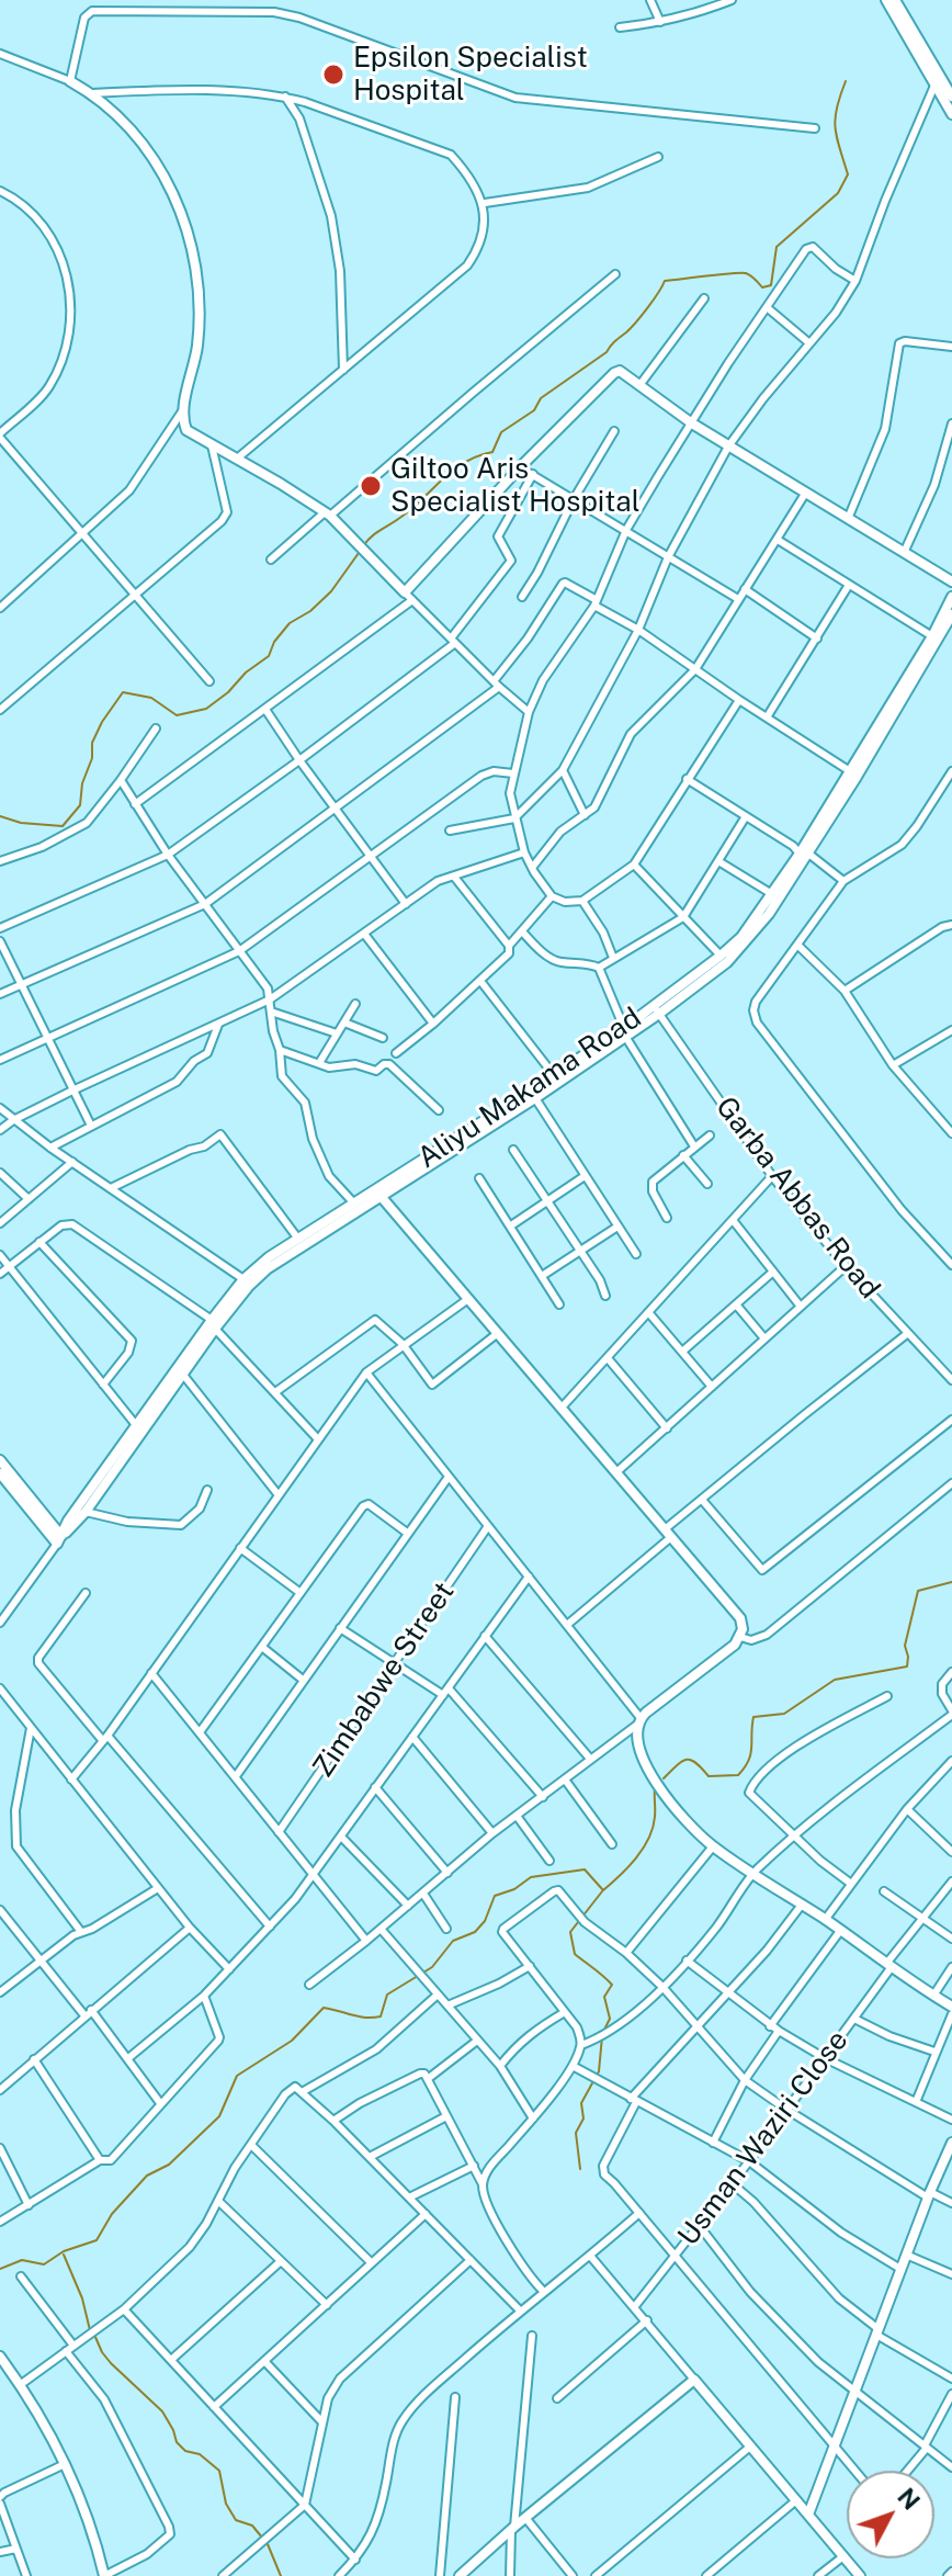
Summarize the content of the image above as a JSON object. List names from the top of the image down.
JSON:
{
  "streets": {
    "street": [
      "Aliyu Makama Road",
      "Garba Abbas Road",
      "Zimbabwe Street",
      "Usman Waziri Close"
    ]
  },
  "crossings": [
    ["Aliyu Makama Road", "Garba Abbas Road"]
  ],
  "places": ["Epsilon Specialist Hospital", "Giltoo Aris Specialist Hospital"],
  "north": "top right"
}
